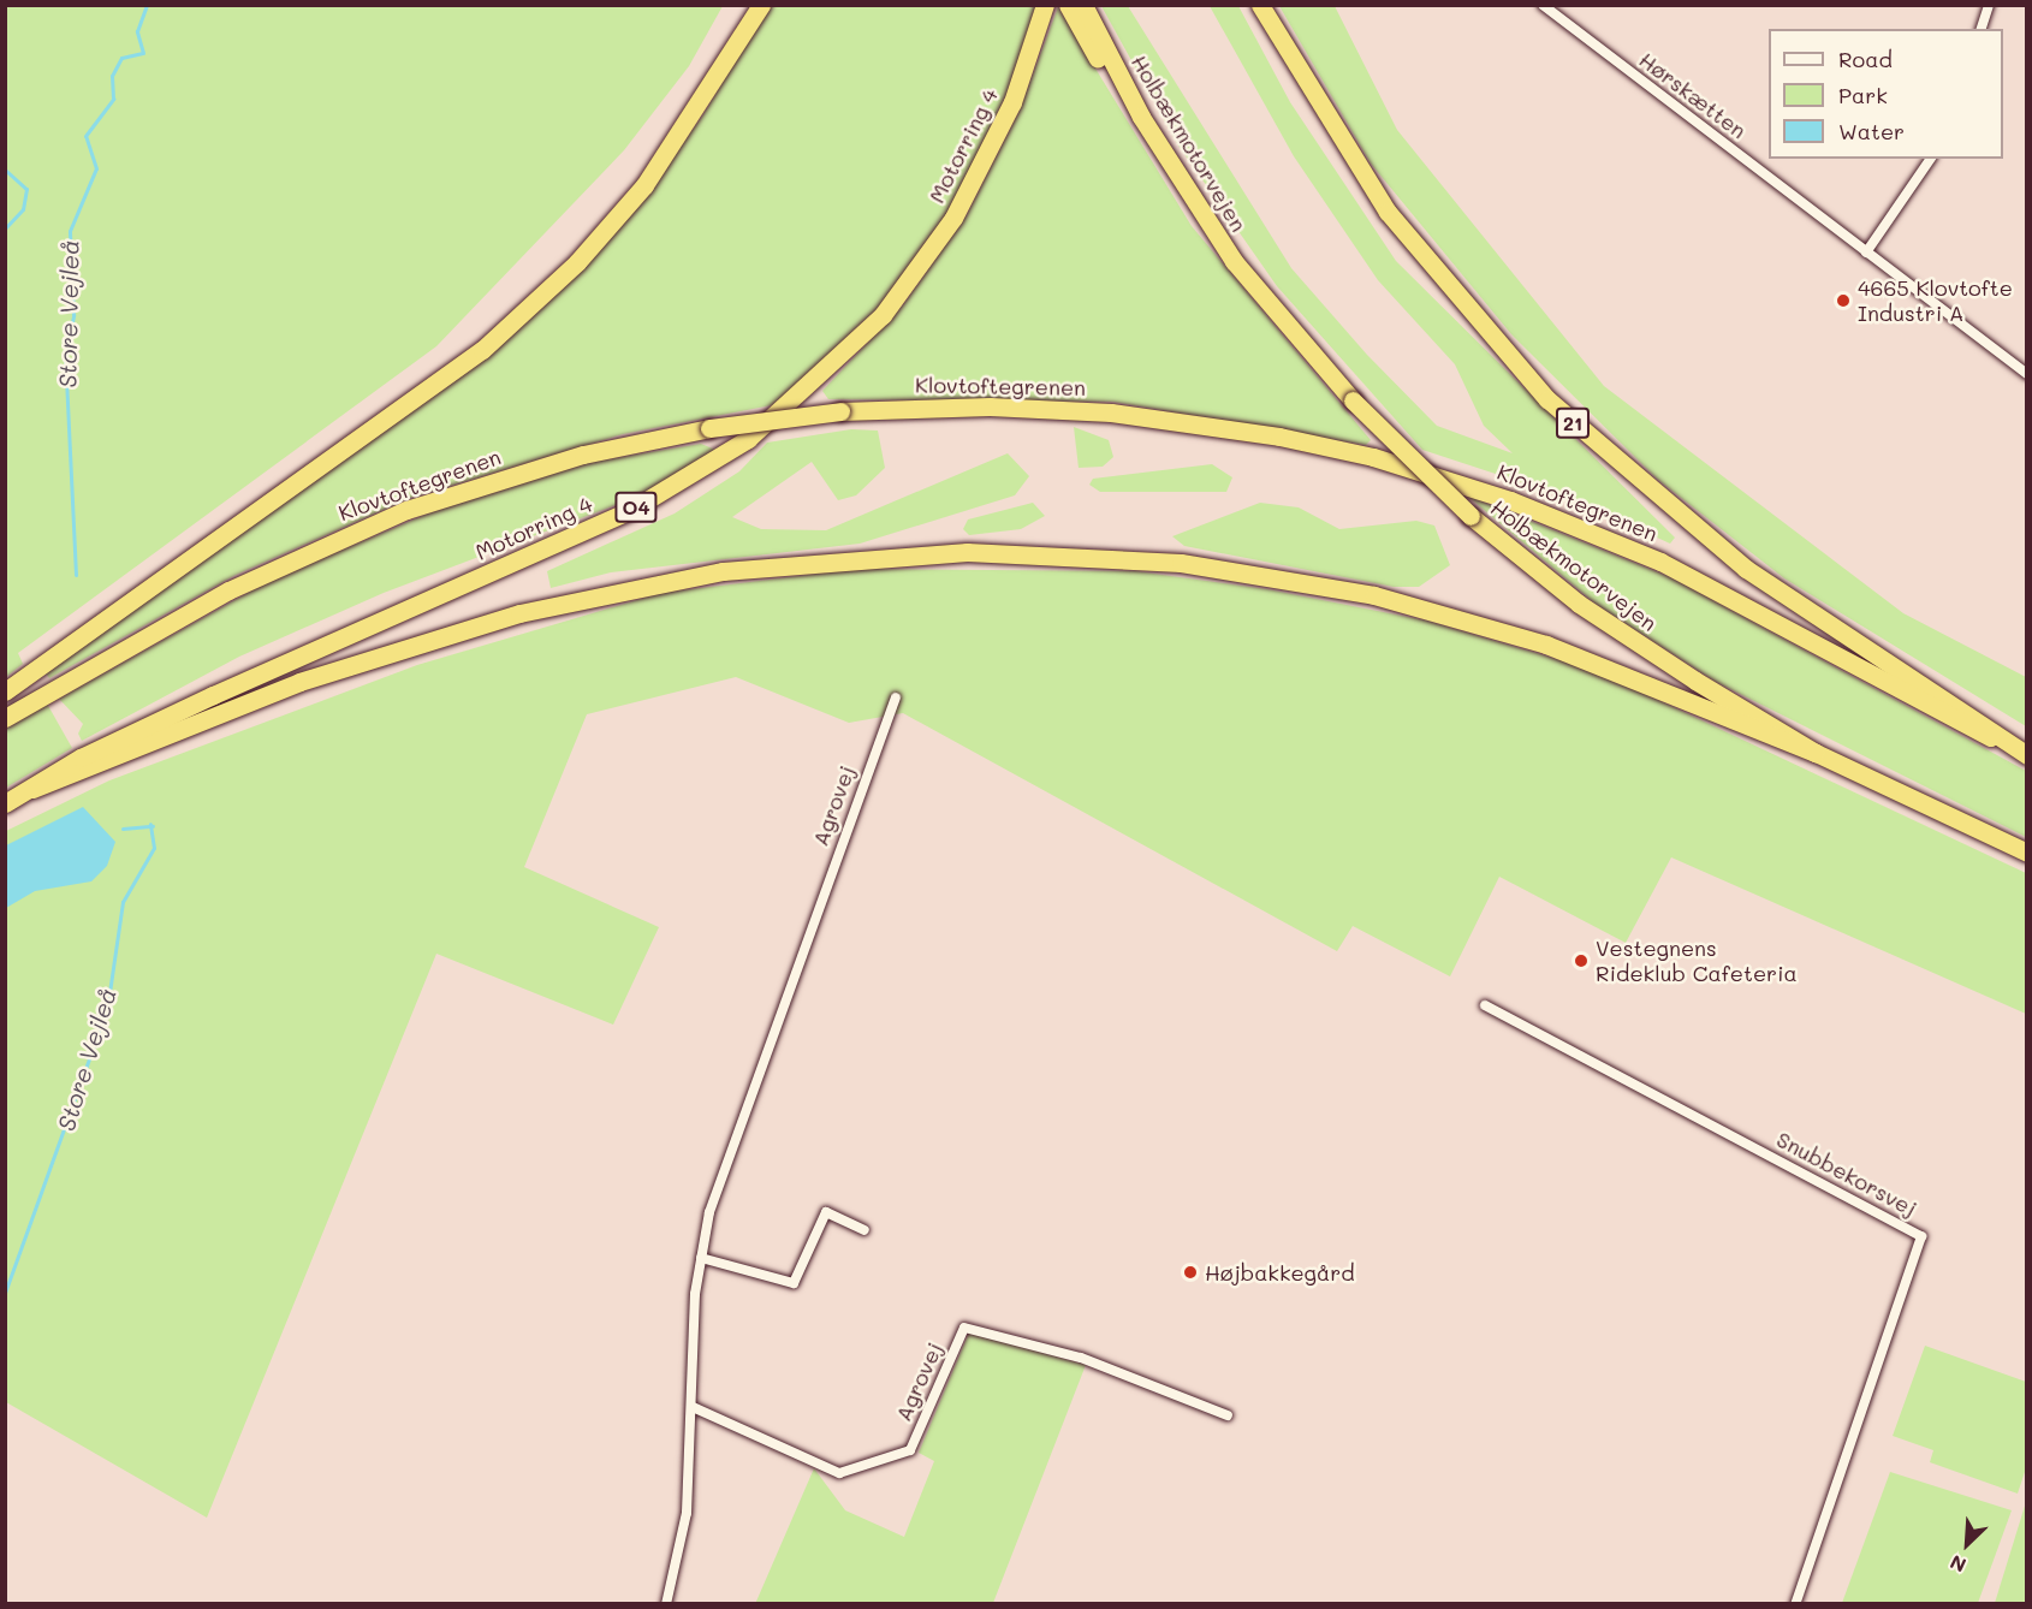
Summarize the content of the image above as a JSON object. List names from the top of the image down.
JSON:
{
  "streets": {
    "highway": [
      "Holbækmotorvejen",
      "Motorring 4",
      "Klovtoftegrenen",
      "21",
      "O4"
    ],
    "street": ["Hørskætten", "Agrovej", "Snubbekorsvej"]
  },
  "crossings": [
    ["Klovtoftegrenen", "21"]
  ],
  "water": ["Store Vejleå"],
  "places": ["4665 Klovtofte Industri A", "Vestegnens Rideklub Cafeteria", "Højbakkegård"],
  "legend": ["Road", "Park", "Water"],
  "north": "bottom left"
}
